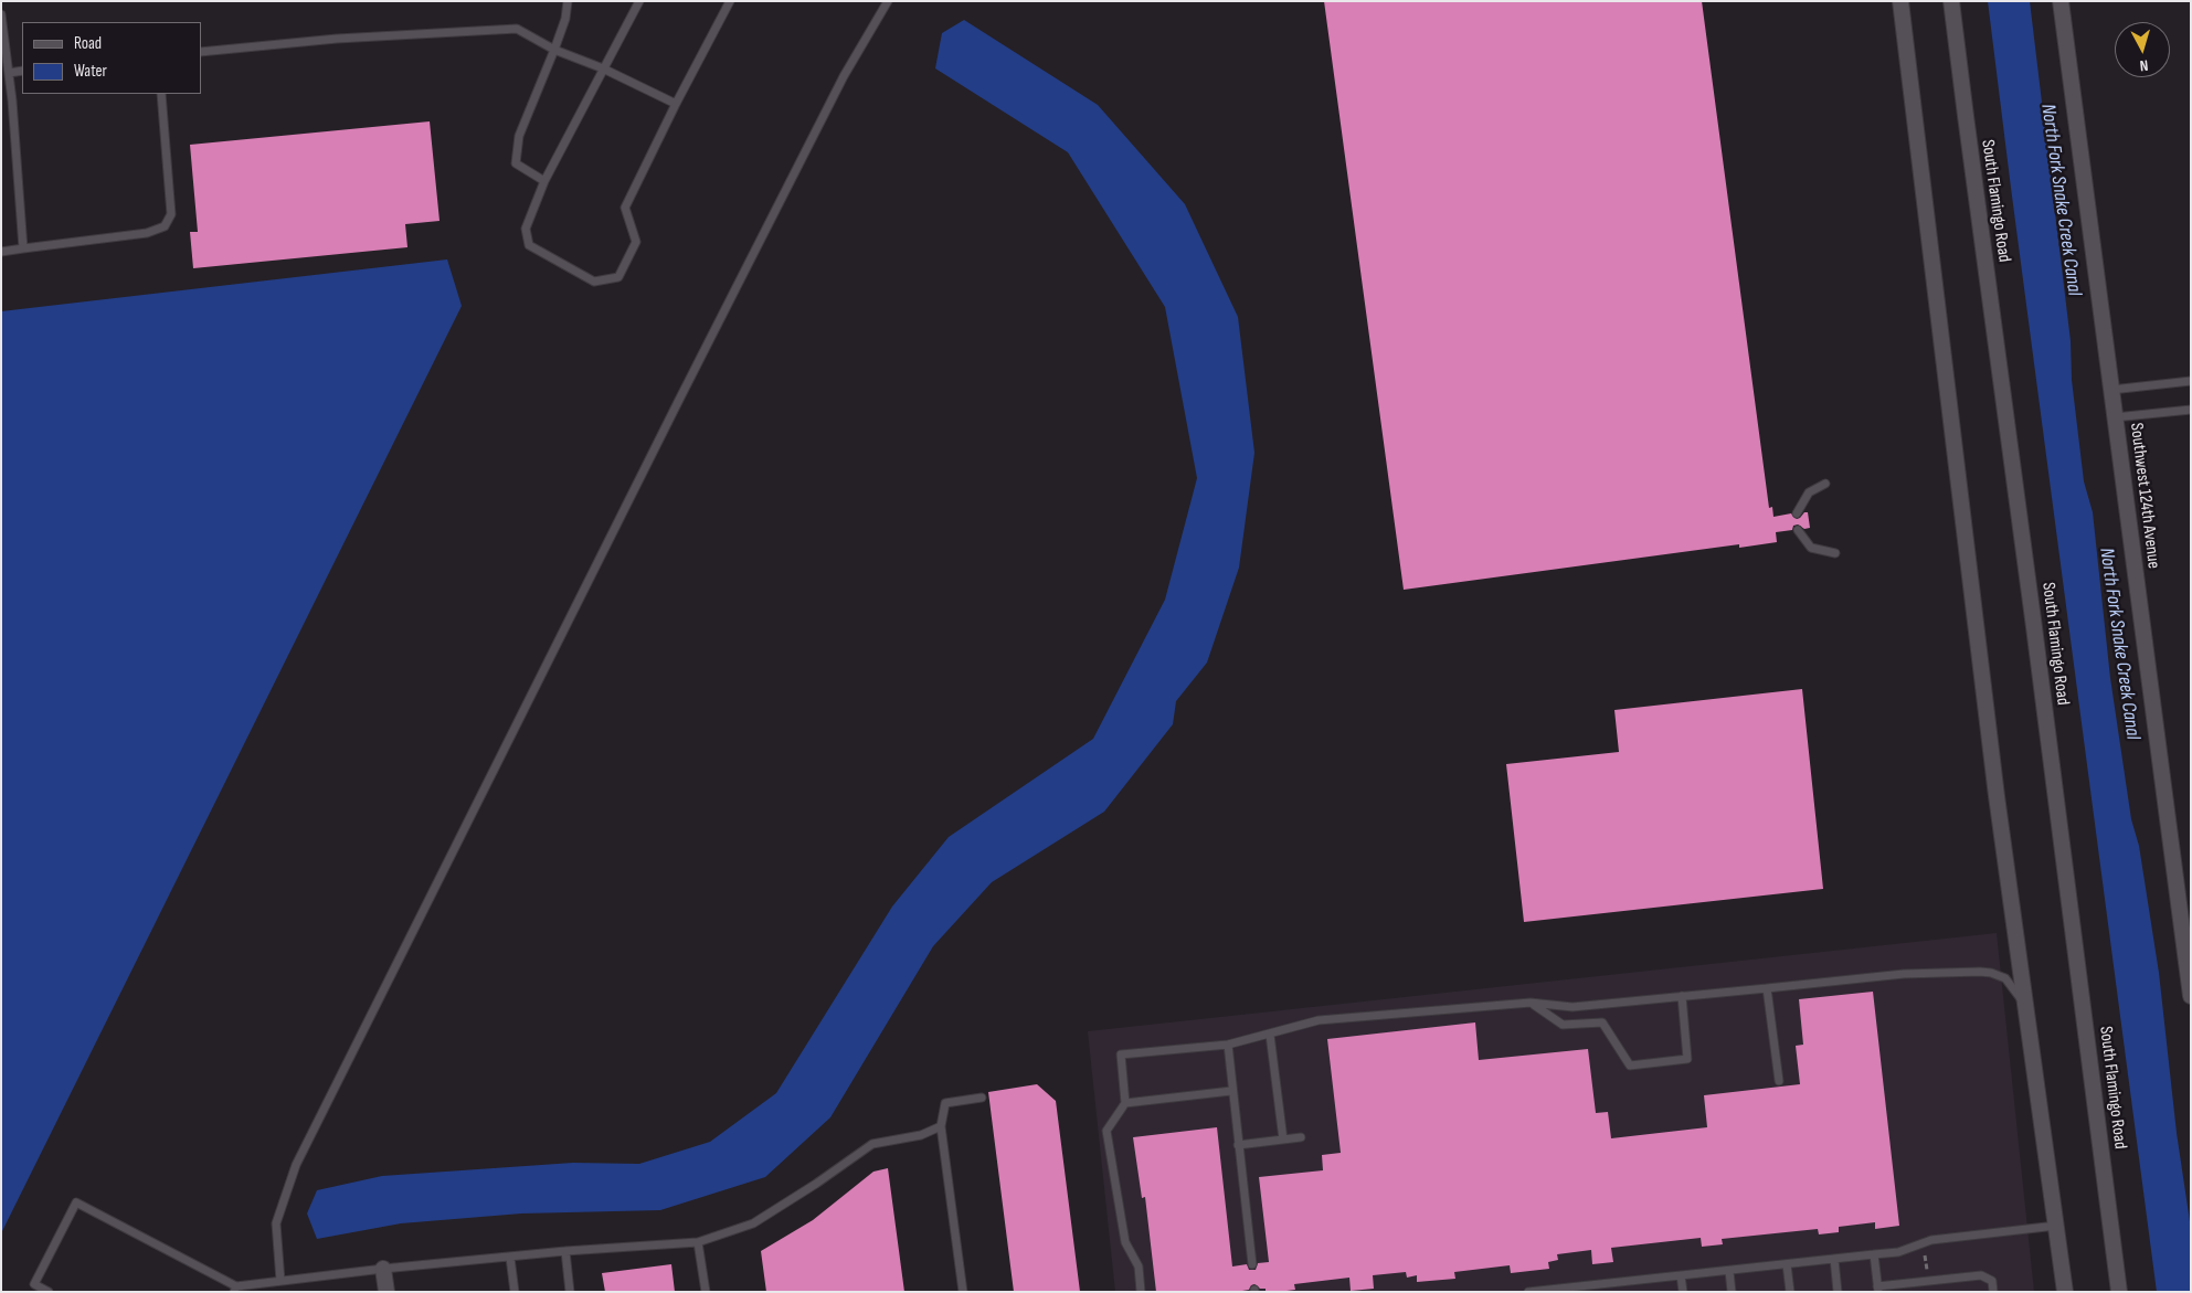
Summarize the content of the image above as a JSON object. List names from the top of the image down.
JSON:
{
  "streets": {
    "main road": ["South Flamingo Road", "Southwest 124th Avenue"]
  },
  "water": ["North Fork Snake Creek Canal"],
  "legend": ["Road", "Water"],
  "north": "bottom"
}
